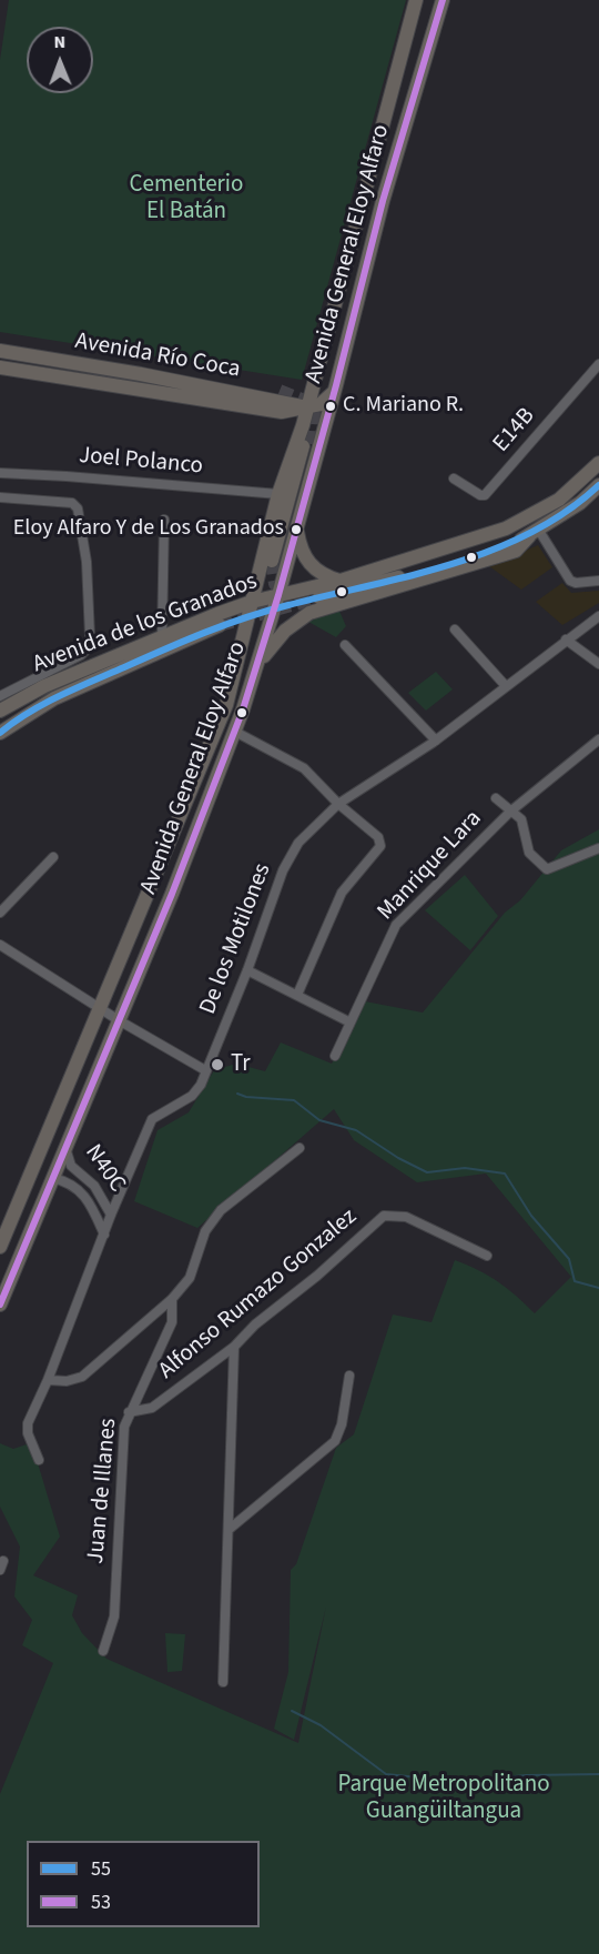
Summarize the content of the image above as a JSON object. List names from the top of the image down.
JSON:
{
  "streets": {
    "main road": ["Avenida General Eloy Alfaro", "Avenida Río Coca", "Avenida de los Granados"],
    "street": [
      "E14B",
      "Joel Polanco",
      "Manrique Lara",
      "De los Motilones",
      "N40C",
      "Alfonso Rumazo Gonzalez",
      "Juan de Illanes"
    ]
  },
  "crossings": [
    ["Avenida General Eloy Alfaro", "Avenida Río Coca"],
    ["Avenida General Eloy Alfaro", "Joel Polanco"],
    ["Avenida General Eloy Alfaro", "Avenida de los Granados"],
    ["Avenida General Eloy Alfaro", "N40C"],
    ["De los Motilones", "N40C"],
    ["Alfonso Rumazo Gonzalez", "Juan de Illanes"]
  ],
  "parks": ["Cementerio El Batán", "Parque Metropolitano Guangüiltangua"],
  "places": ["C. Mariano R.", "Eloy Alfaro Y de Los Granados", "Tr"],
  "lines": ["transit line 53", "transit line 55"],
  "legend": ["55", "53"],
  "north": "top"
}
